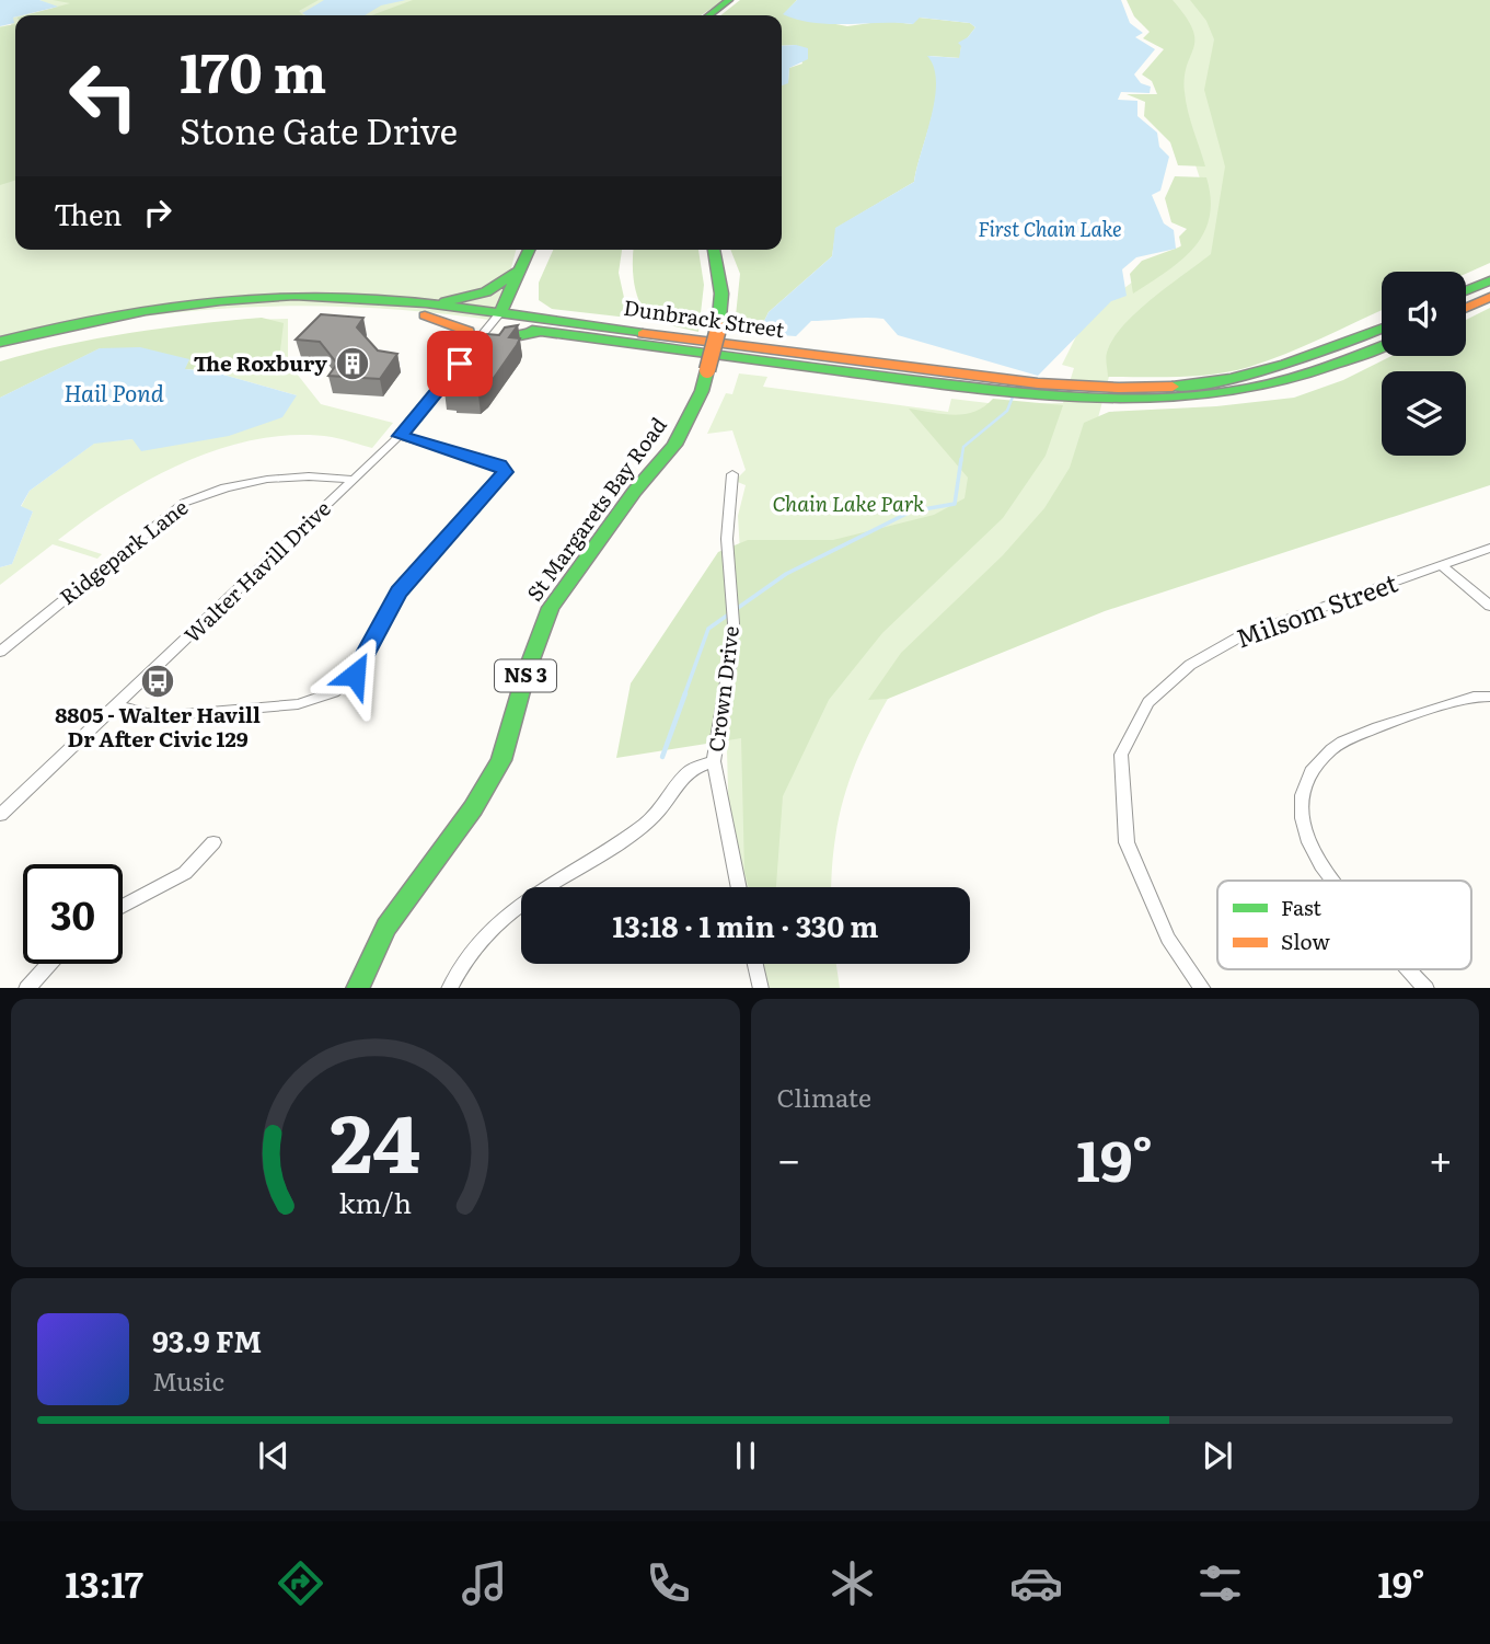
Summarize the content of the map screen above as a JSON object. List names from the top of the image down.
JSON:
{
  "streets": {
    "main road": ["Dunbrack Street", "St Margarets Bay Road", "NS 3"],
    "street": [
      "Ridgepark Lane",
      "Walter Havill Drive",
      "Milsom Street",
      "Crown Drive"
    ]
  },
  "crossings": [
    ["Dunbrack Street", "Walter Havill Drive"],
    ["Ridgepark Lane", "Walter Havill Drive"]
  ],
  "water": ["First Chain Lake", "Hail Pond"],
  "parks": ["Chain Lake Park"],
  "places": {
    "building": ["The Roxbury"],
    "bus stop": ["8805 - Walter Havill Dr After Civic 129"]
  },
  "legend": ["Fast", "Slow"],
  "page": {
    "turn": ["170 m", "Stone Gate Drive"],
    "then": "Then",
    "limit": "30",
    "trip": "13:18 · 1 min · 330 m",
    "tile": "Climate",
    "heat": ["−", "19°", "+"],
    "song": ["93.9 FM", "Music"],
    "tabs": ["13:17", "19°"],
    "gauge": ["24", "km/h"]
  }
}
